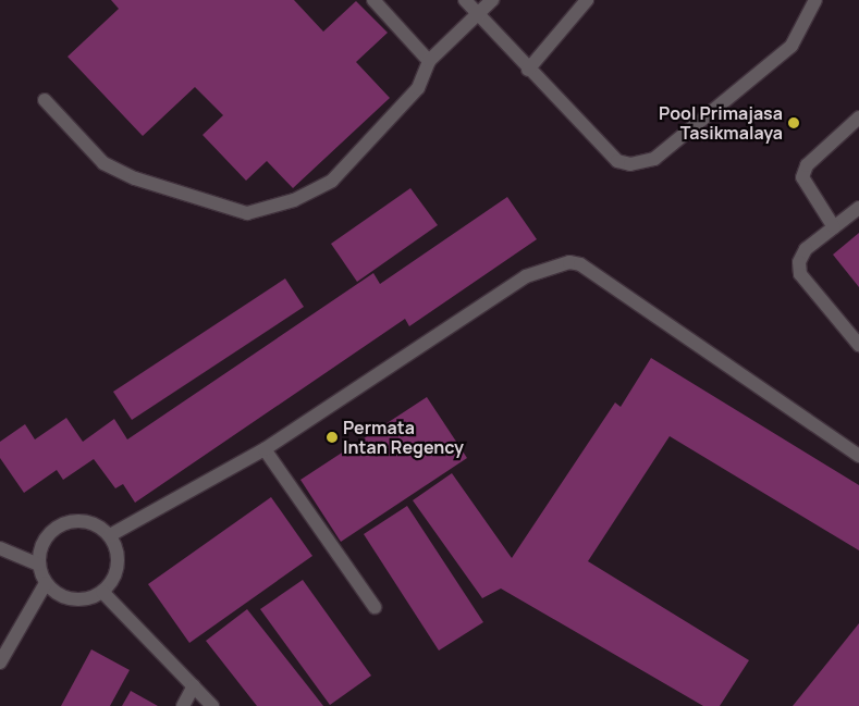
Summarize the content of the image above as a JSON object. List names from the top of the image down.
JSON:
{
  "places": ["Pool Primajasa Tasikmalaya", "Permata Intan Regency"]
}
